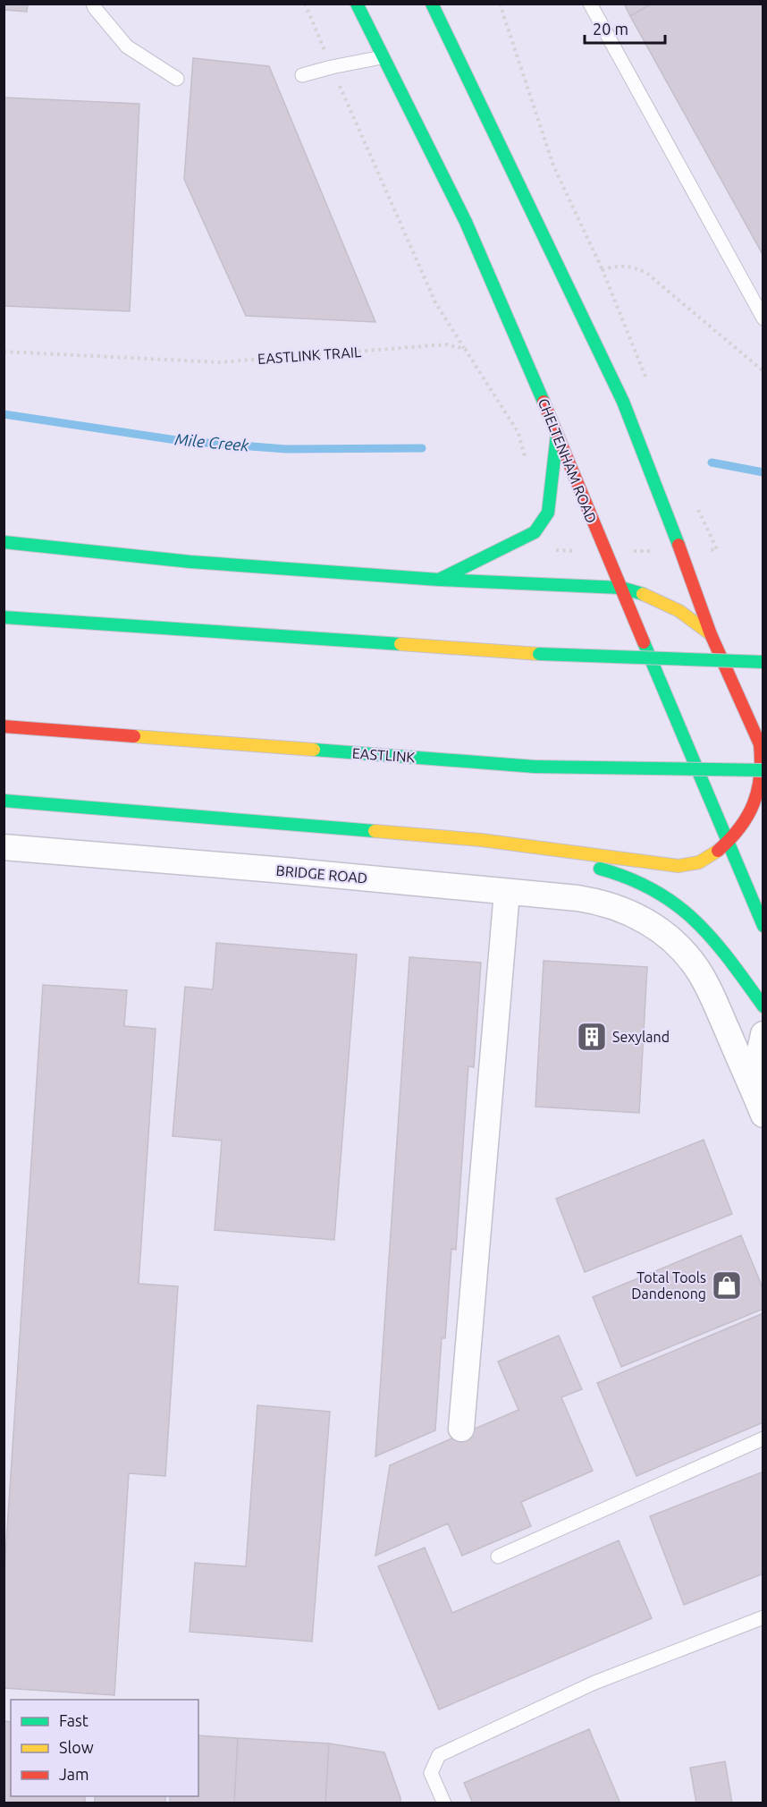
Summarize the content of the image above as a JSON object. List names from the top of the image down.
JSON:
{
  "streets": {
    "main road": ["CHELTENHAM ROAD", "EASTLINK"],
    "street": ["BRIDGE ROAD"],
    "path": ["EASTLINK TRAIL"]
  },
  "water": ["Mile Creek"],
  "places": {
    "building": ["Sexyland"],
    "shop": ["Total Tools Dandenong"]
  },
  "legend": ["Fast", "Slow", "Jam"],
  "scale_bar": "20 m"
}
